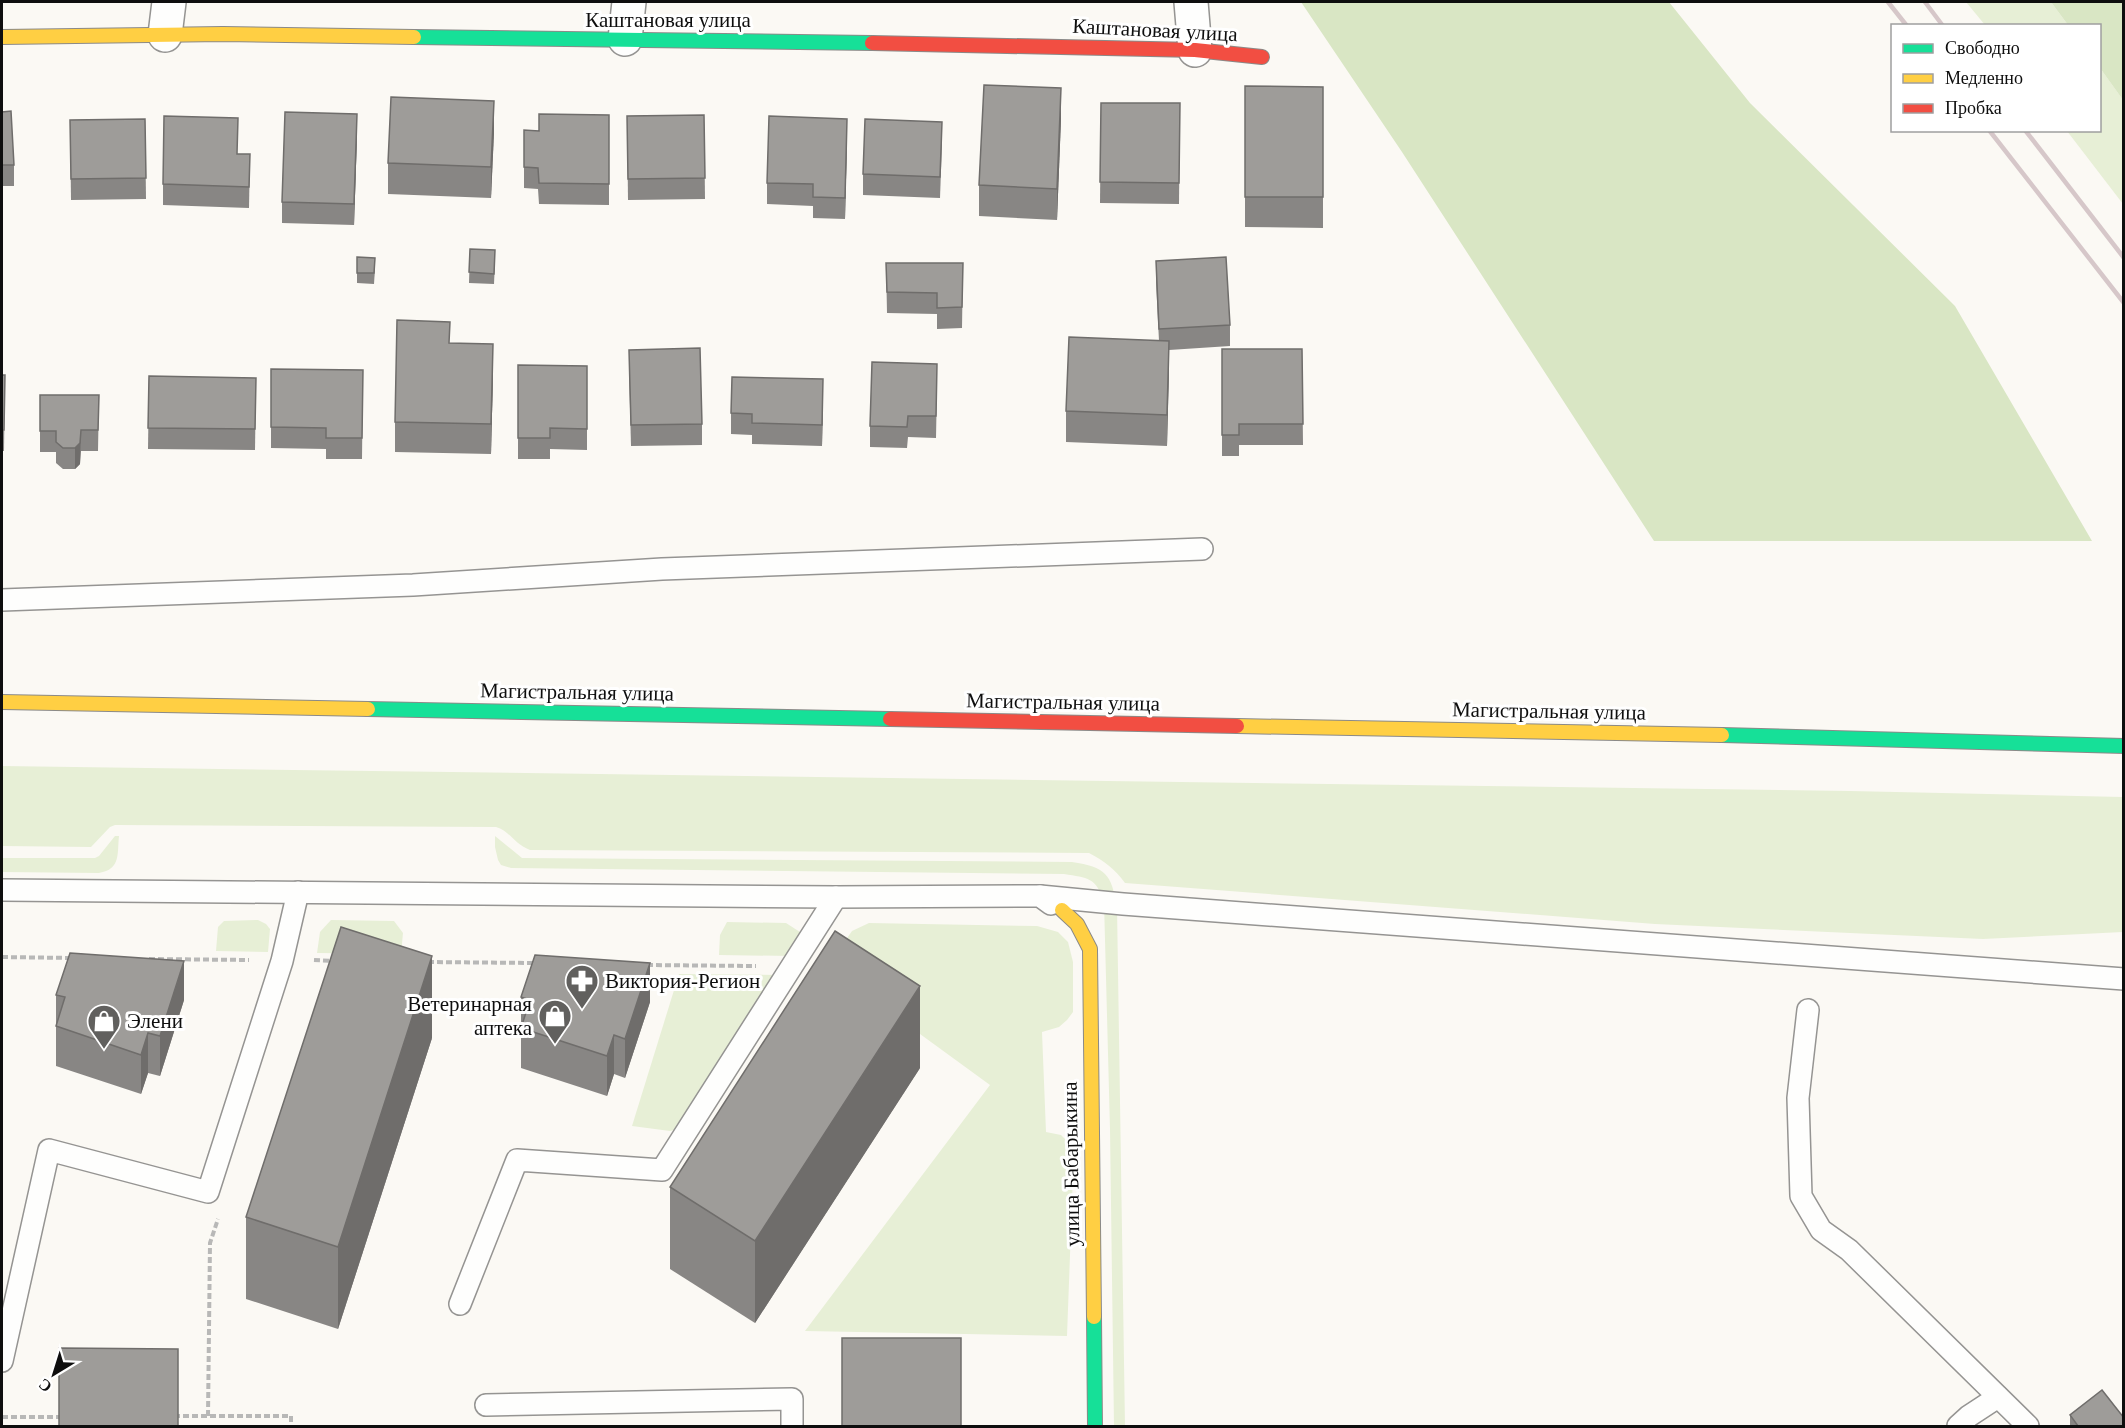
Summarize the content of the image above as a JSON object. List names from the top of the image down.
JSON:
{
  "streets": {
    "main road": ["Каштановая улица", "Магистральная улица", "улица Бабарыкина"]
  },
  "places": {
    "pharmacy": ["Виктория-Регион"],
    "shop": ["Ветеринарная аптека", "Элени"]
  },
  "legend": ["Свободно", "Медленно", "Пробка"],
  "north": "bottom left"
}
